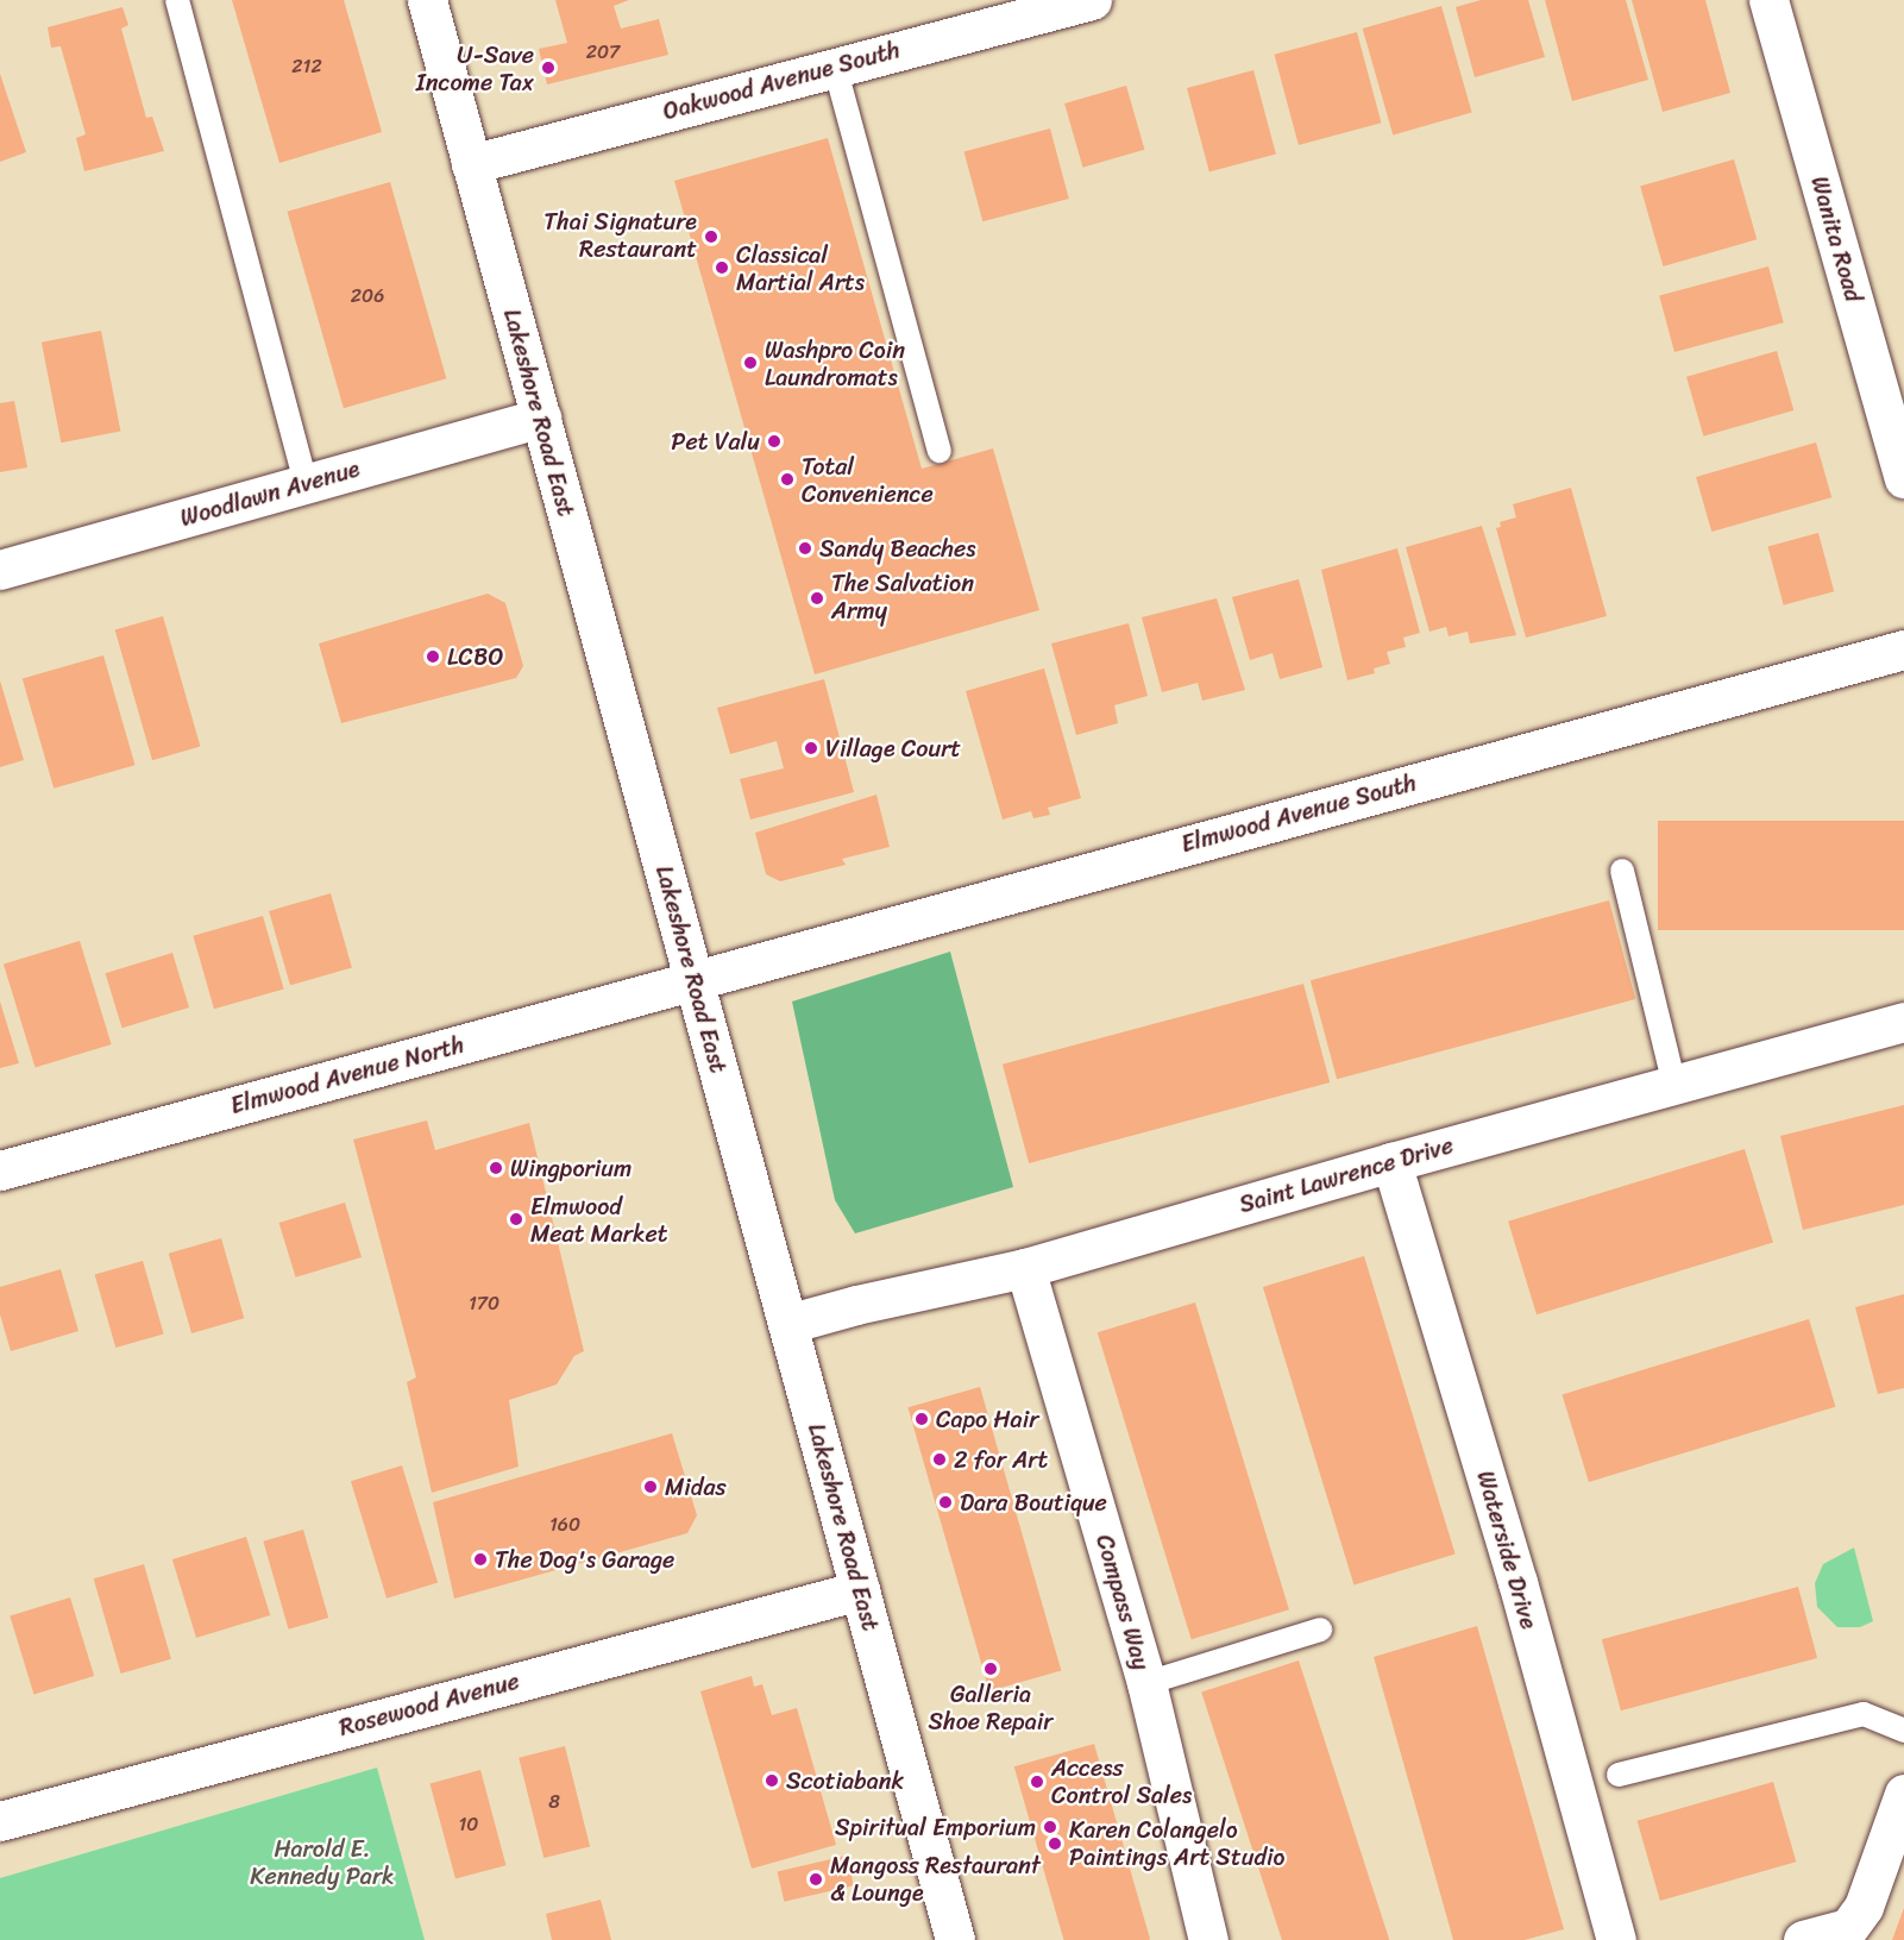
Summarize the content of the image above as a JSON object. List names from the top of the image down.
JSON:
{
  "streets": {
    "street": [
      "Oakwood Avenue South",
      "Wanita Road",
      "Lakeshore Road East",
      "Woodlawn Avenue",
      "Elmwood Avenue South",
      "Elmwood Avenue North",
      "Saint Lawrence Drive",
      "Waterside Drive",
      "Compass Way",
      "Rosewood Avenue"
    ]
  },
  "crossings": [
    ["Oakwood Avenue South", "Lakeshore Road East"],
    ["Lakeshore Road East", "Woodlawn Avenue"],
    ["Lakeshore Road East", "Elmwood Avenue South"],
    ["Lakeshore Road East", "Elmwood Avenue North"],
    ["Lakeshore Road East", "Saint Lawrence Drive"],
    ["Lakeshore Road East", "Rosewood Avenue"],
    ["Elmwood Avenue South", "Elmwood Avenue North"],
    ["Saint Lawrence Drive", "Waterside Drive"],
    ["Saint Lawrence Drive", "Compass Way"]
  ],
  "parks": ["Harold E. Kennedy Park"],
  "places": [
    "U-Save Income Tax",
    "Thai Signature Restaurant",
    "Classical Martial Arts",
    "Washpro Coin Laundromats",
    "Pet Valu",
    "Total Convenience",
    "Sandy Beaches",
    "The Salvation Army",
    "LCBO",
    "Village Court",
    "Wingporium",
    "Elmwood Meat Market",
    "Capo Hair",
    "2 for Art",
    "Midas",
    "Dara Boutique",
    "The Dog's Garage",
    "Galleria Shoe Repair",
    "Scotiabank",
    "Access Control Sales",
    "Spiritual Emporium",
    "Karen Colangelo Paintings Art Studio",
    "Mangoss Restaurant & Lounge"
  ],
  "house_numbers": [
    "207",
    "212",
    "206",
    "170",
    "160",
    "8",
    "10"
  ]
}
